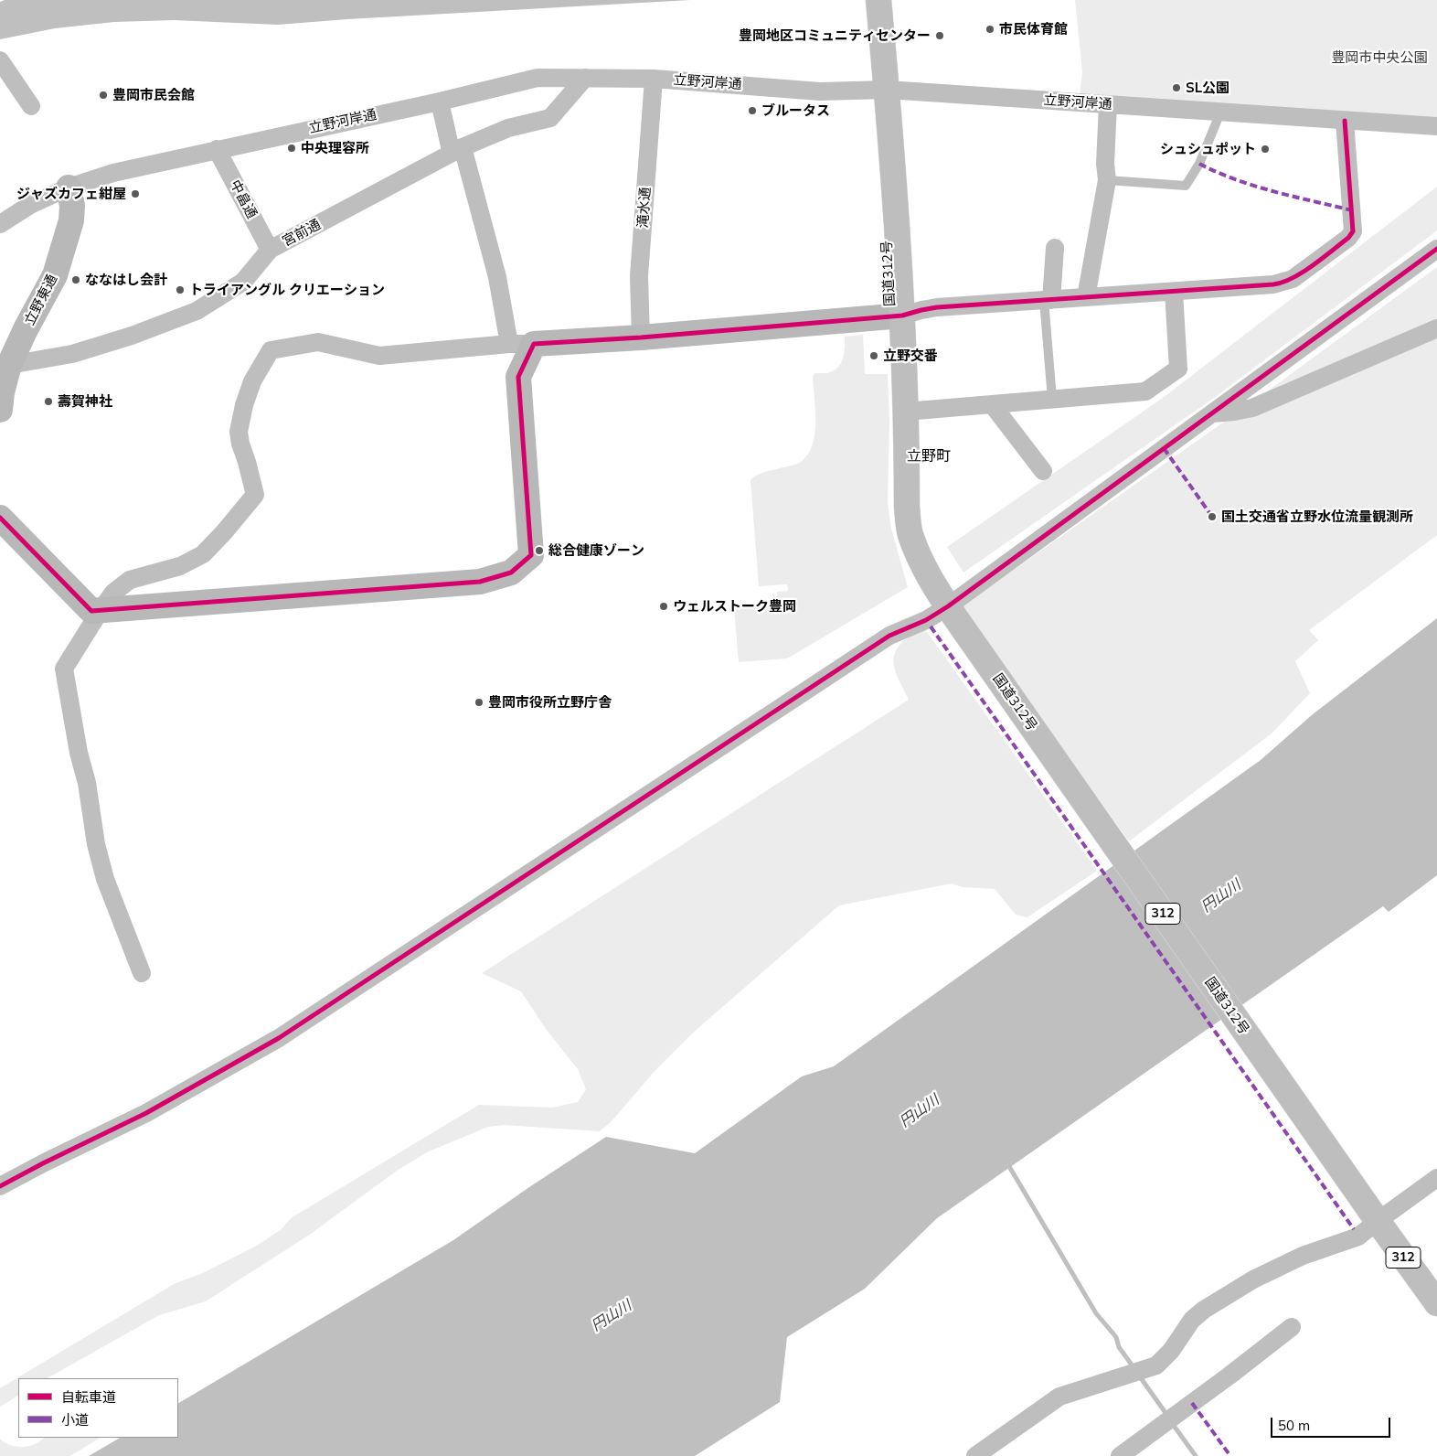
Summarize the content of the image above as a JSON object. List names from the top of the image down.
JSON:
{
  "streets": {
    "highway": ["国道312号", "312"],
    "street": [
      "立野河岸通",
      "中畠通",
      "滝水通",
      "宮前通",
      "立野東通"
    ]
  },
  "crossings": [
    ["立野河岸通", "中畠通"],
    ["立野河岸通", "滝水通"],
    ["立野河岸通", "宮前通"],
    ["立野河岸通", "国道312号"],
    ["立野河岸通", "立野東通"],
    ["中畠通", "宮前通"],
    ["宮前通", "立野東通"]
  ],
  "districts": ["立野町"],
  "water": ["円山川"],
  "parks": ["豊岡市中央公園"],
  "places": [
    "市民体育館",
    "豊岡地区コミュニティセンター",
    "SL公園",
    "豊岡市民会館",
    "ブルータス",
    "中央理容所",
    "シュシュポット",
    "ジャズカフェ紺屋",
    "ななはし会計",
    "トライアングル クリエーション",
    "立野交番",
    "壽賀神社",
    "国土交通省立野水位流量観測所",
    "総合健康ゾーン",
    "ウェルストーク豊岡",
    "豊岡市役所立野庁舎"
  ],
  "legend": ["自転車道", "小道"],
  "scale_bar": "50 m"
}
